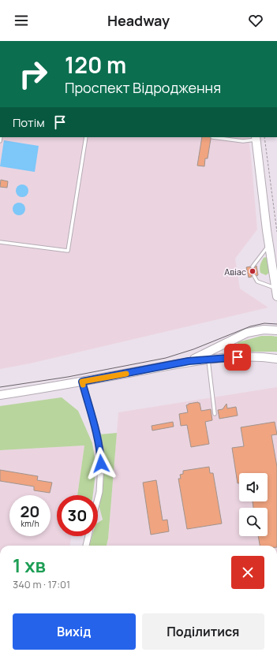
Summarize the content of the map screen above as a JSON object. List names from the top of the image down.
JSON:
{
  "places": ["Авіас"],
  "page": {
    "header": "Headway",
    "turn": ["120 m", "Проспект Відродження"],
    "then": "Потім",
    "speed": "20 km/h",
    "limit": "30",
    "heading": ["1 хв", "340 m · 17:01"],
    "buttons": ["Вихід", "Поділитися"]
  }
}
